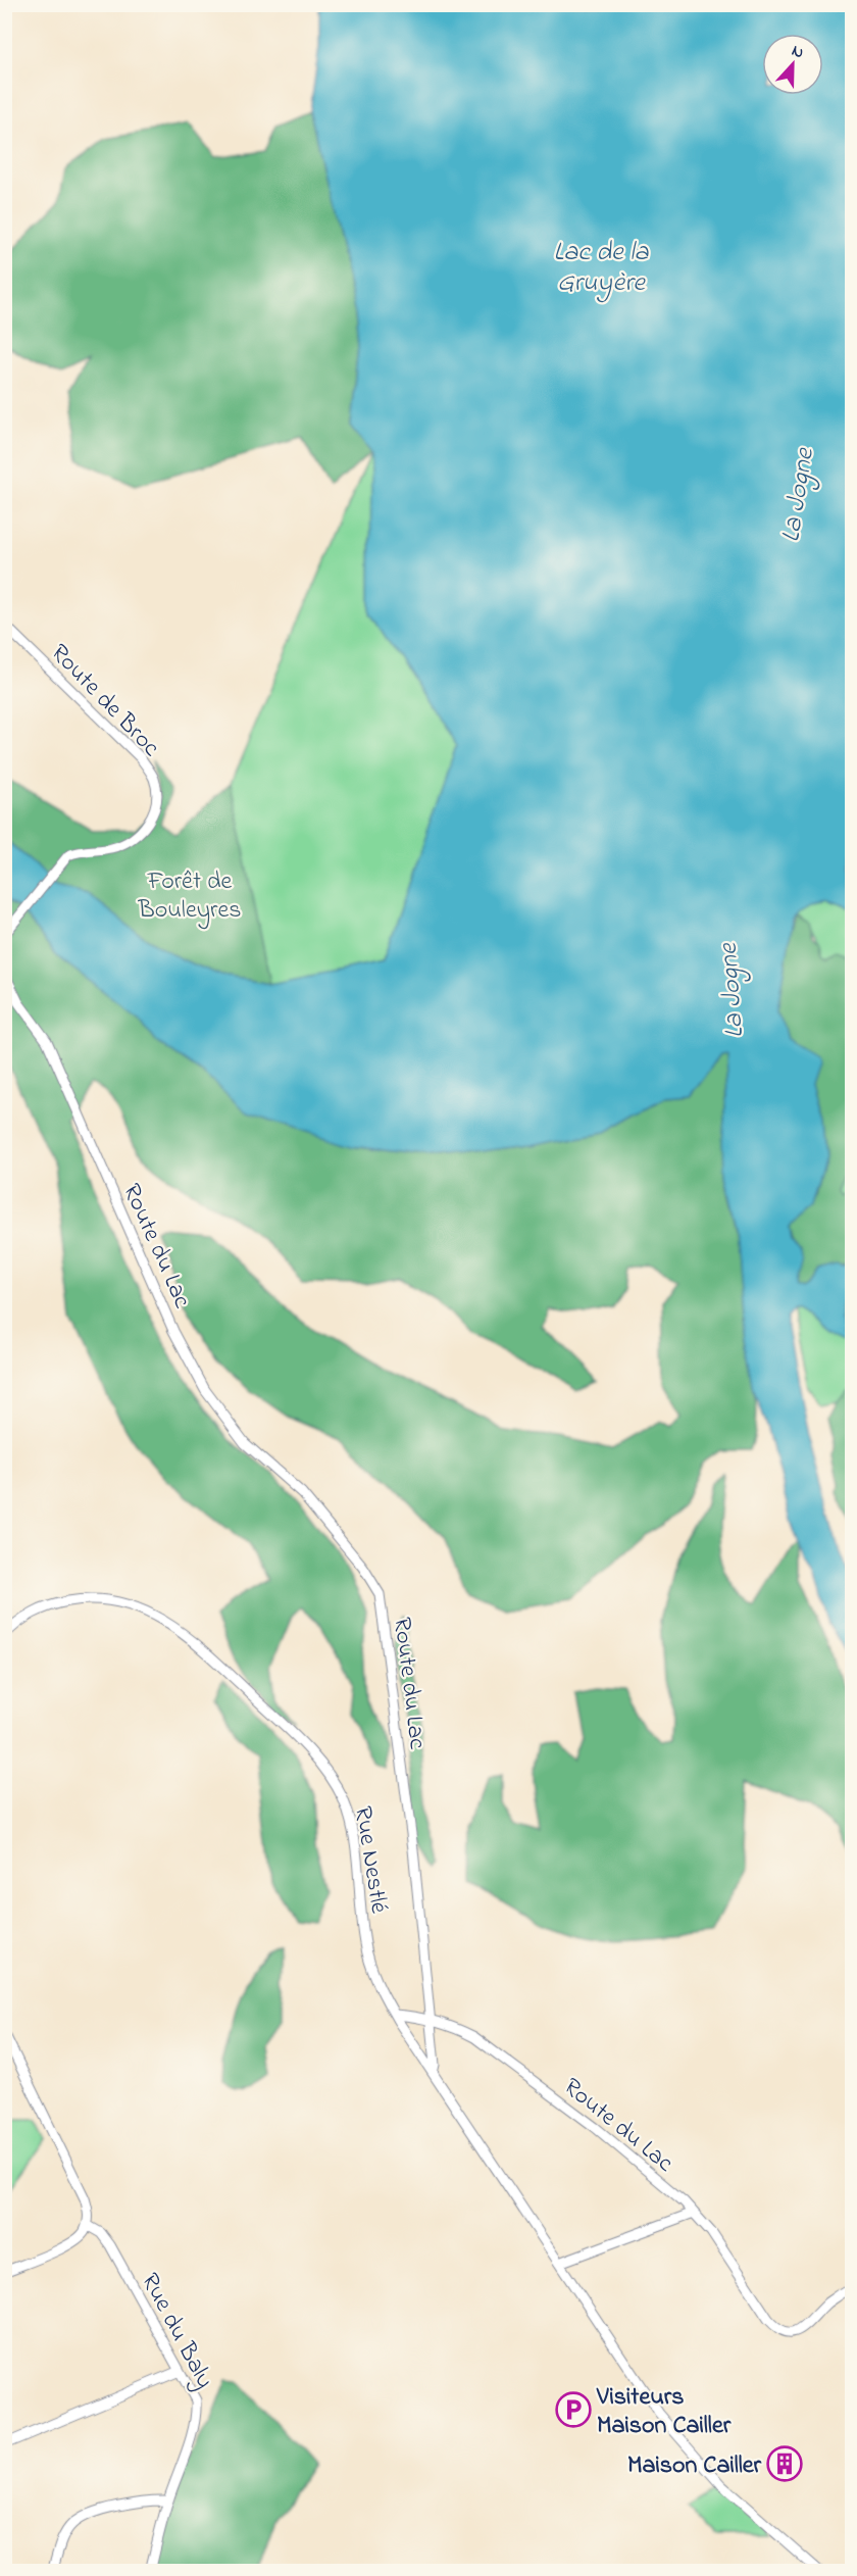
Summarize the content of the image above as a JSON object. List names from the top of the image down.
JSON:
{
  "streets": {
    "street": [
      "Route de Broc",
      "Route du Lac",
      "Rue Nestlé",
      "Rue du Baly"
    ]
  },
  "water": ["Lac de la Gruyère", "La Jogne"],
  "parks": ["Forêt de Bouleyres"],
  "places": {
    "parking": ["Visiteurs Maison Cailler"],
    "building": ["Maison Cailler"]
  },
  "north": "top"
}
